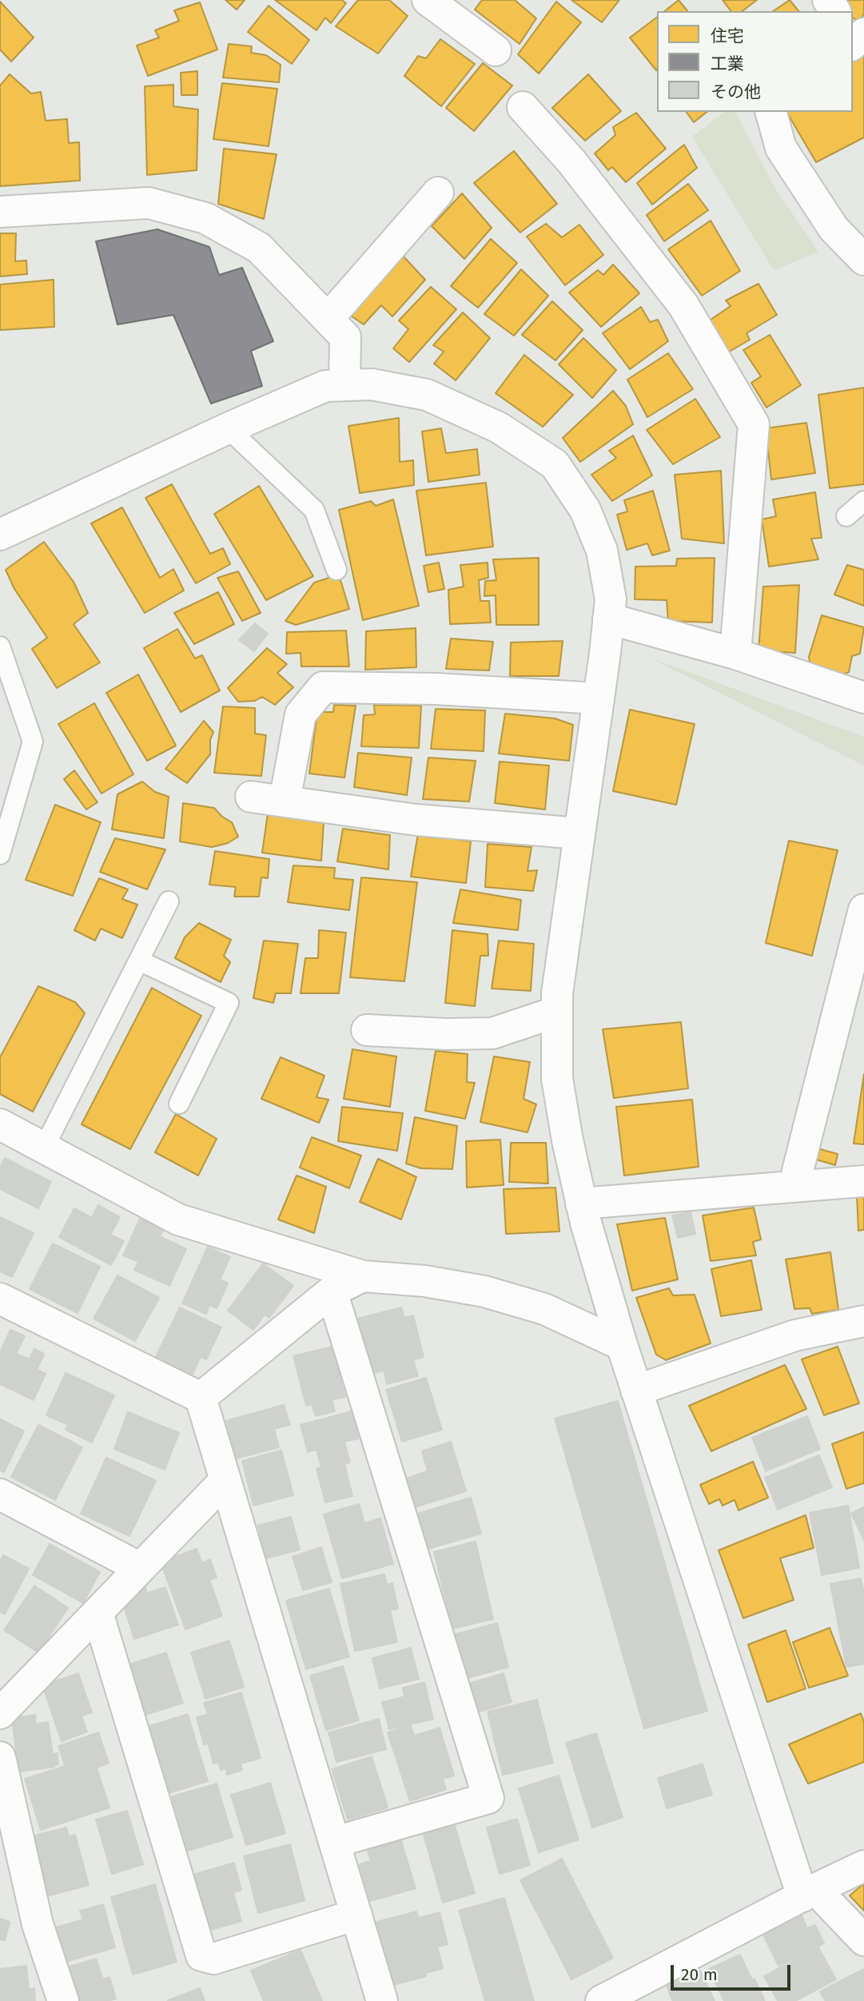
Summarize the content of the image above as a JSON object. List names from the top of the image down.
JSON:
{
  "legend": ["住宅", "工業", "その他"],
  "scale_bar": "20 m"
}
